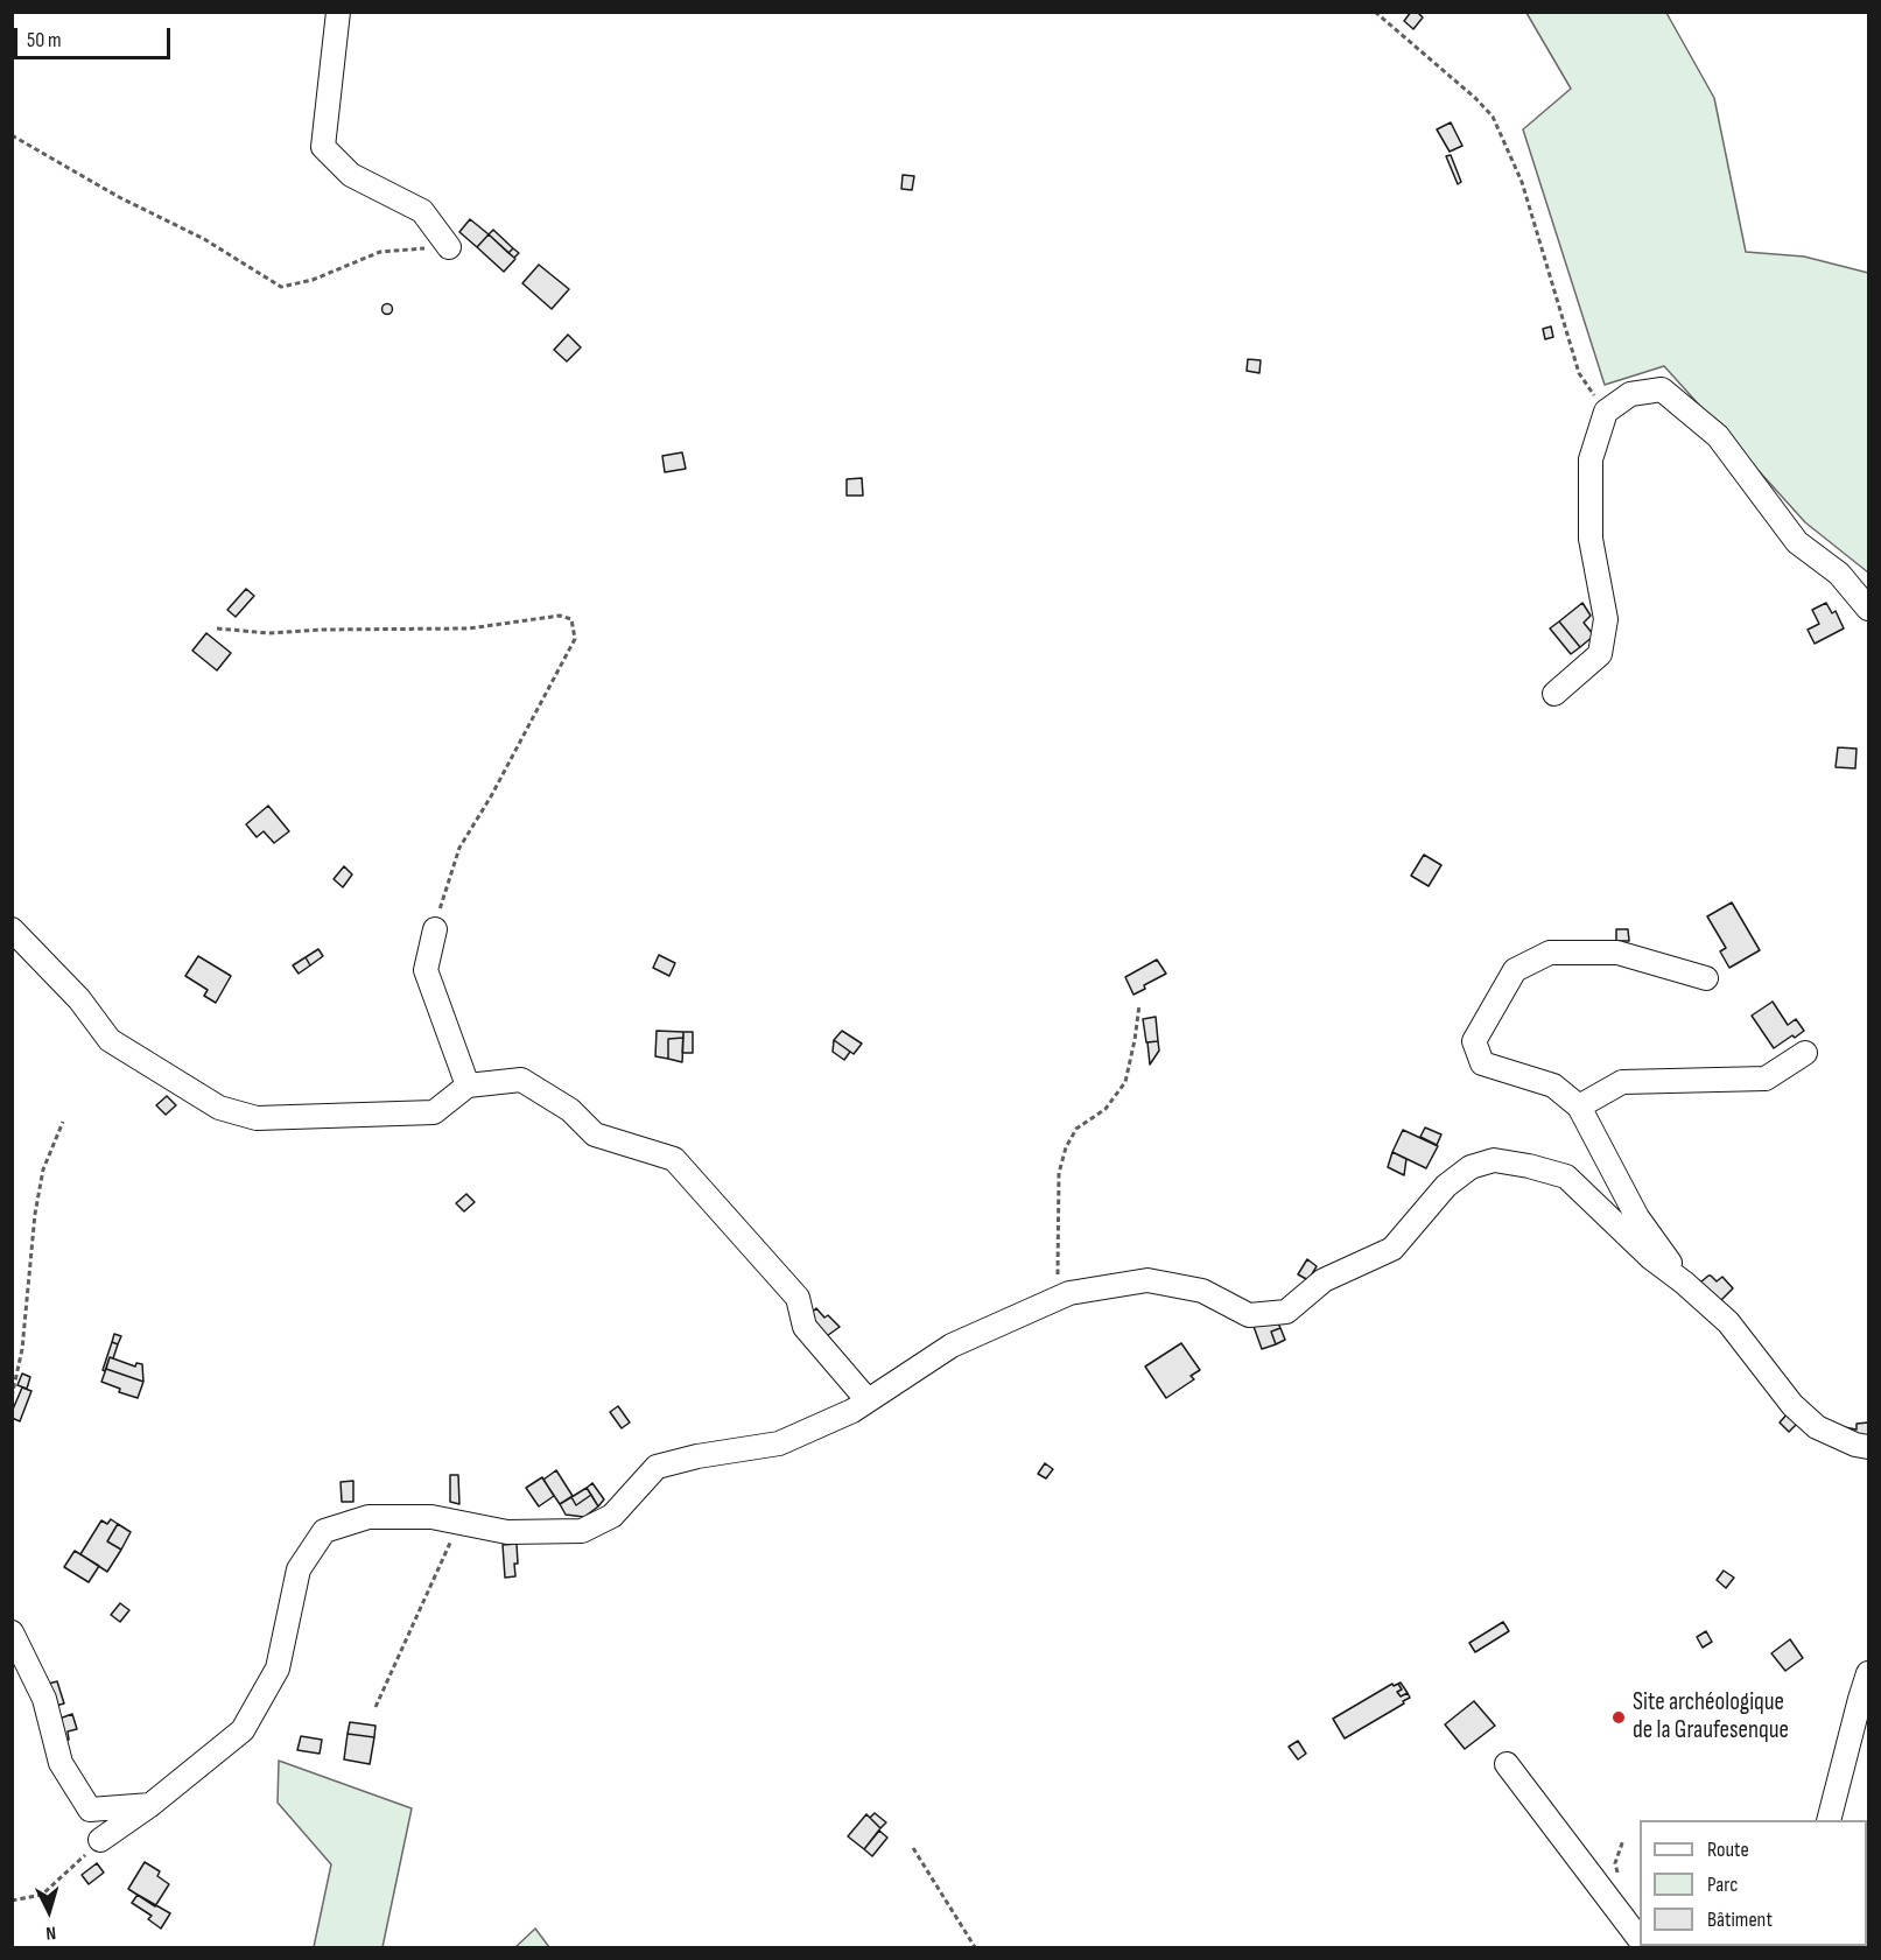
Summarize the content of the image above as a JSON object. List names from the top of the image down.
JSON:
{
  "places": ["Site archéologique de la Graufesenque"],
  "legend": ["Route", "Parc", "Bâtiment"],
  "scale_bar": "50 m",
  "north": "bottom"
}
